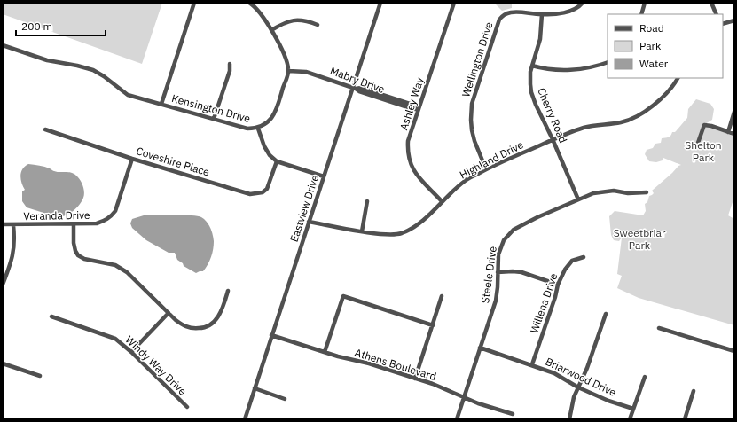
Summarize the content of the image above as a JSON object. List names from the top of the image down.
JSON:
{
  "streets": {
    "street": [
      "Wellington Drive",
      "Mabry Drive",
      "Ashley Way",
      "Kensington Drive",
      "Cherry Road",
      "Highland Drive",
      "Coveshire Place",
      "Eastview Drive",
      "Veranda Drive",
      "Steele Drive",
      "Willena Drive",
      "Athens Boulevard",
      "Windy Way Drive",
      "Briarwood Drive"
    ]
  },
  "crossings": [
    ["Wellington Drive", "Cherry Road"],
    ["Wellington Drive", "Highland Drive"],
    ["Mabry Drive", "Ashley Way"],
    ["Mabry Drive", "Kensington Drive"],
    ["Mabry Drive", "Eastview Drive"],
    ["Ashley Way", "Highland Drive"],
    ["Cherry Road", "Highland Drive"],
    ["Cherry Road", "Steele Drive"],
    ["Highland Drive", "Eastview Drive"],
    ["Coveshire Place", "Veranda Drive"],
    ["Eastview Drive", "Athens Boulevard"],
    ["Steele Drive", "Athens Boulevard"],
    ["Steele Drive", "Briarwood Drive"],
    ["Willena Drive", "Briarwood Drive"]
  ],
  "parks": ["Shelton Park", "Sweetbriar Park"],
  "legend": ["Road", "Park", "Water"],
  "scale_bar": "200 m"
}
